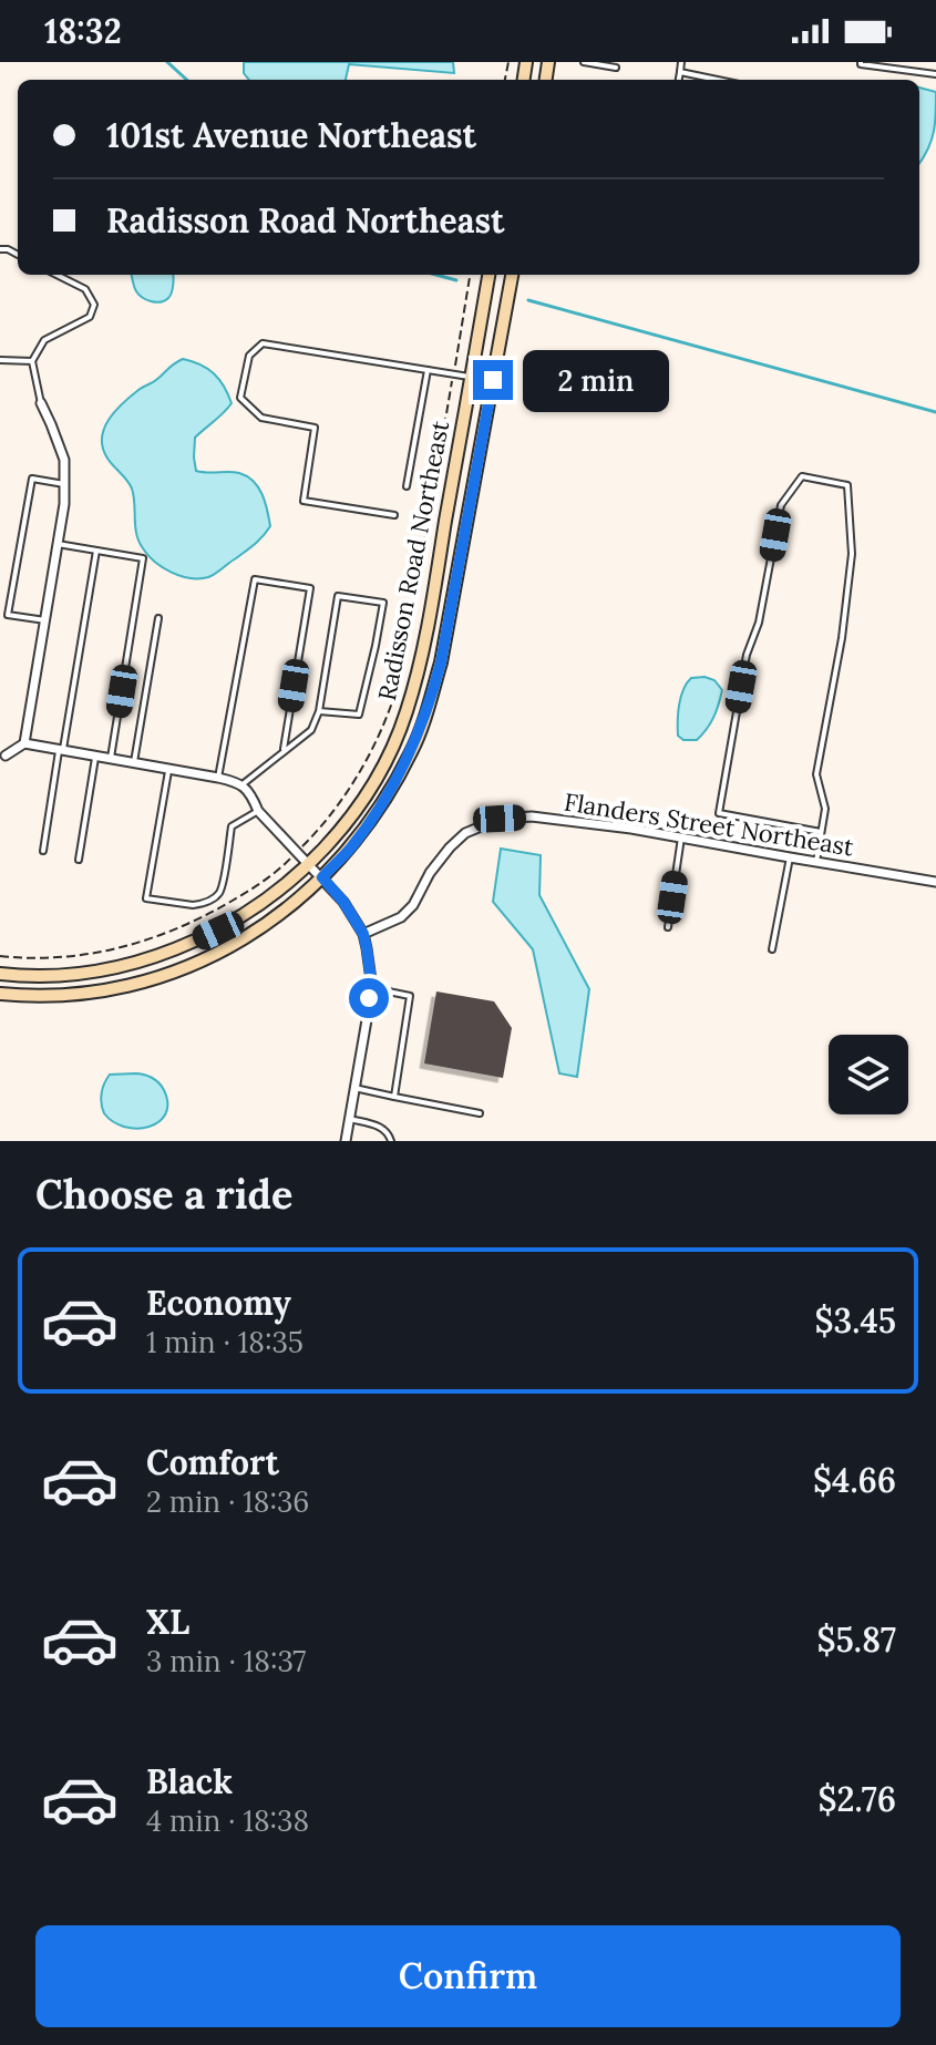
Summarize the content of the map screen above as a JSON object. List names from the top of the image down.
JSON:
{
  "streets": {
    "main road": ["Radisson Road Northeast"],
    "street": ["Flanders Street Northeast"]
  },
  "page": {
    "status": "18:32",
    "banner": ["101st Avenue Northeast", "Radisson Road Northeast"],
    "bubble": "2 min",
    "heading": "Choose a ride",
    "list": [
      {
        "name": "Economy",
        "note": "1 min · 18:35",
        "value": "$3.45"
      },
      {
        "name": "Comfort",
        "note": "2 min · 18:36",
        "value": "$4.66"
      },
      {
        "name": "XL",
        "note": "3 min · 18:37",
        "value": "$5.87"
      },
      {
        "name": "Black",
        "note": "4 min · 18:38",
        "value": "$2.76"
      }
    ],
    "buttons": "Confirm"
  }
}
